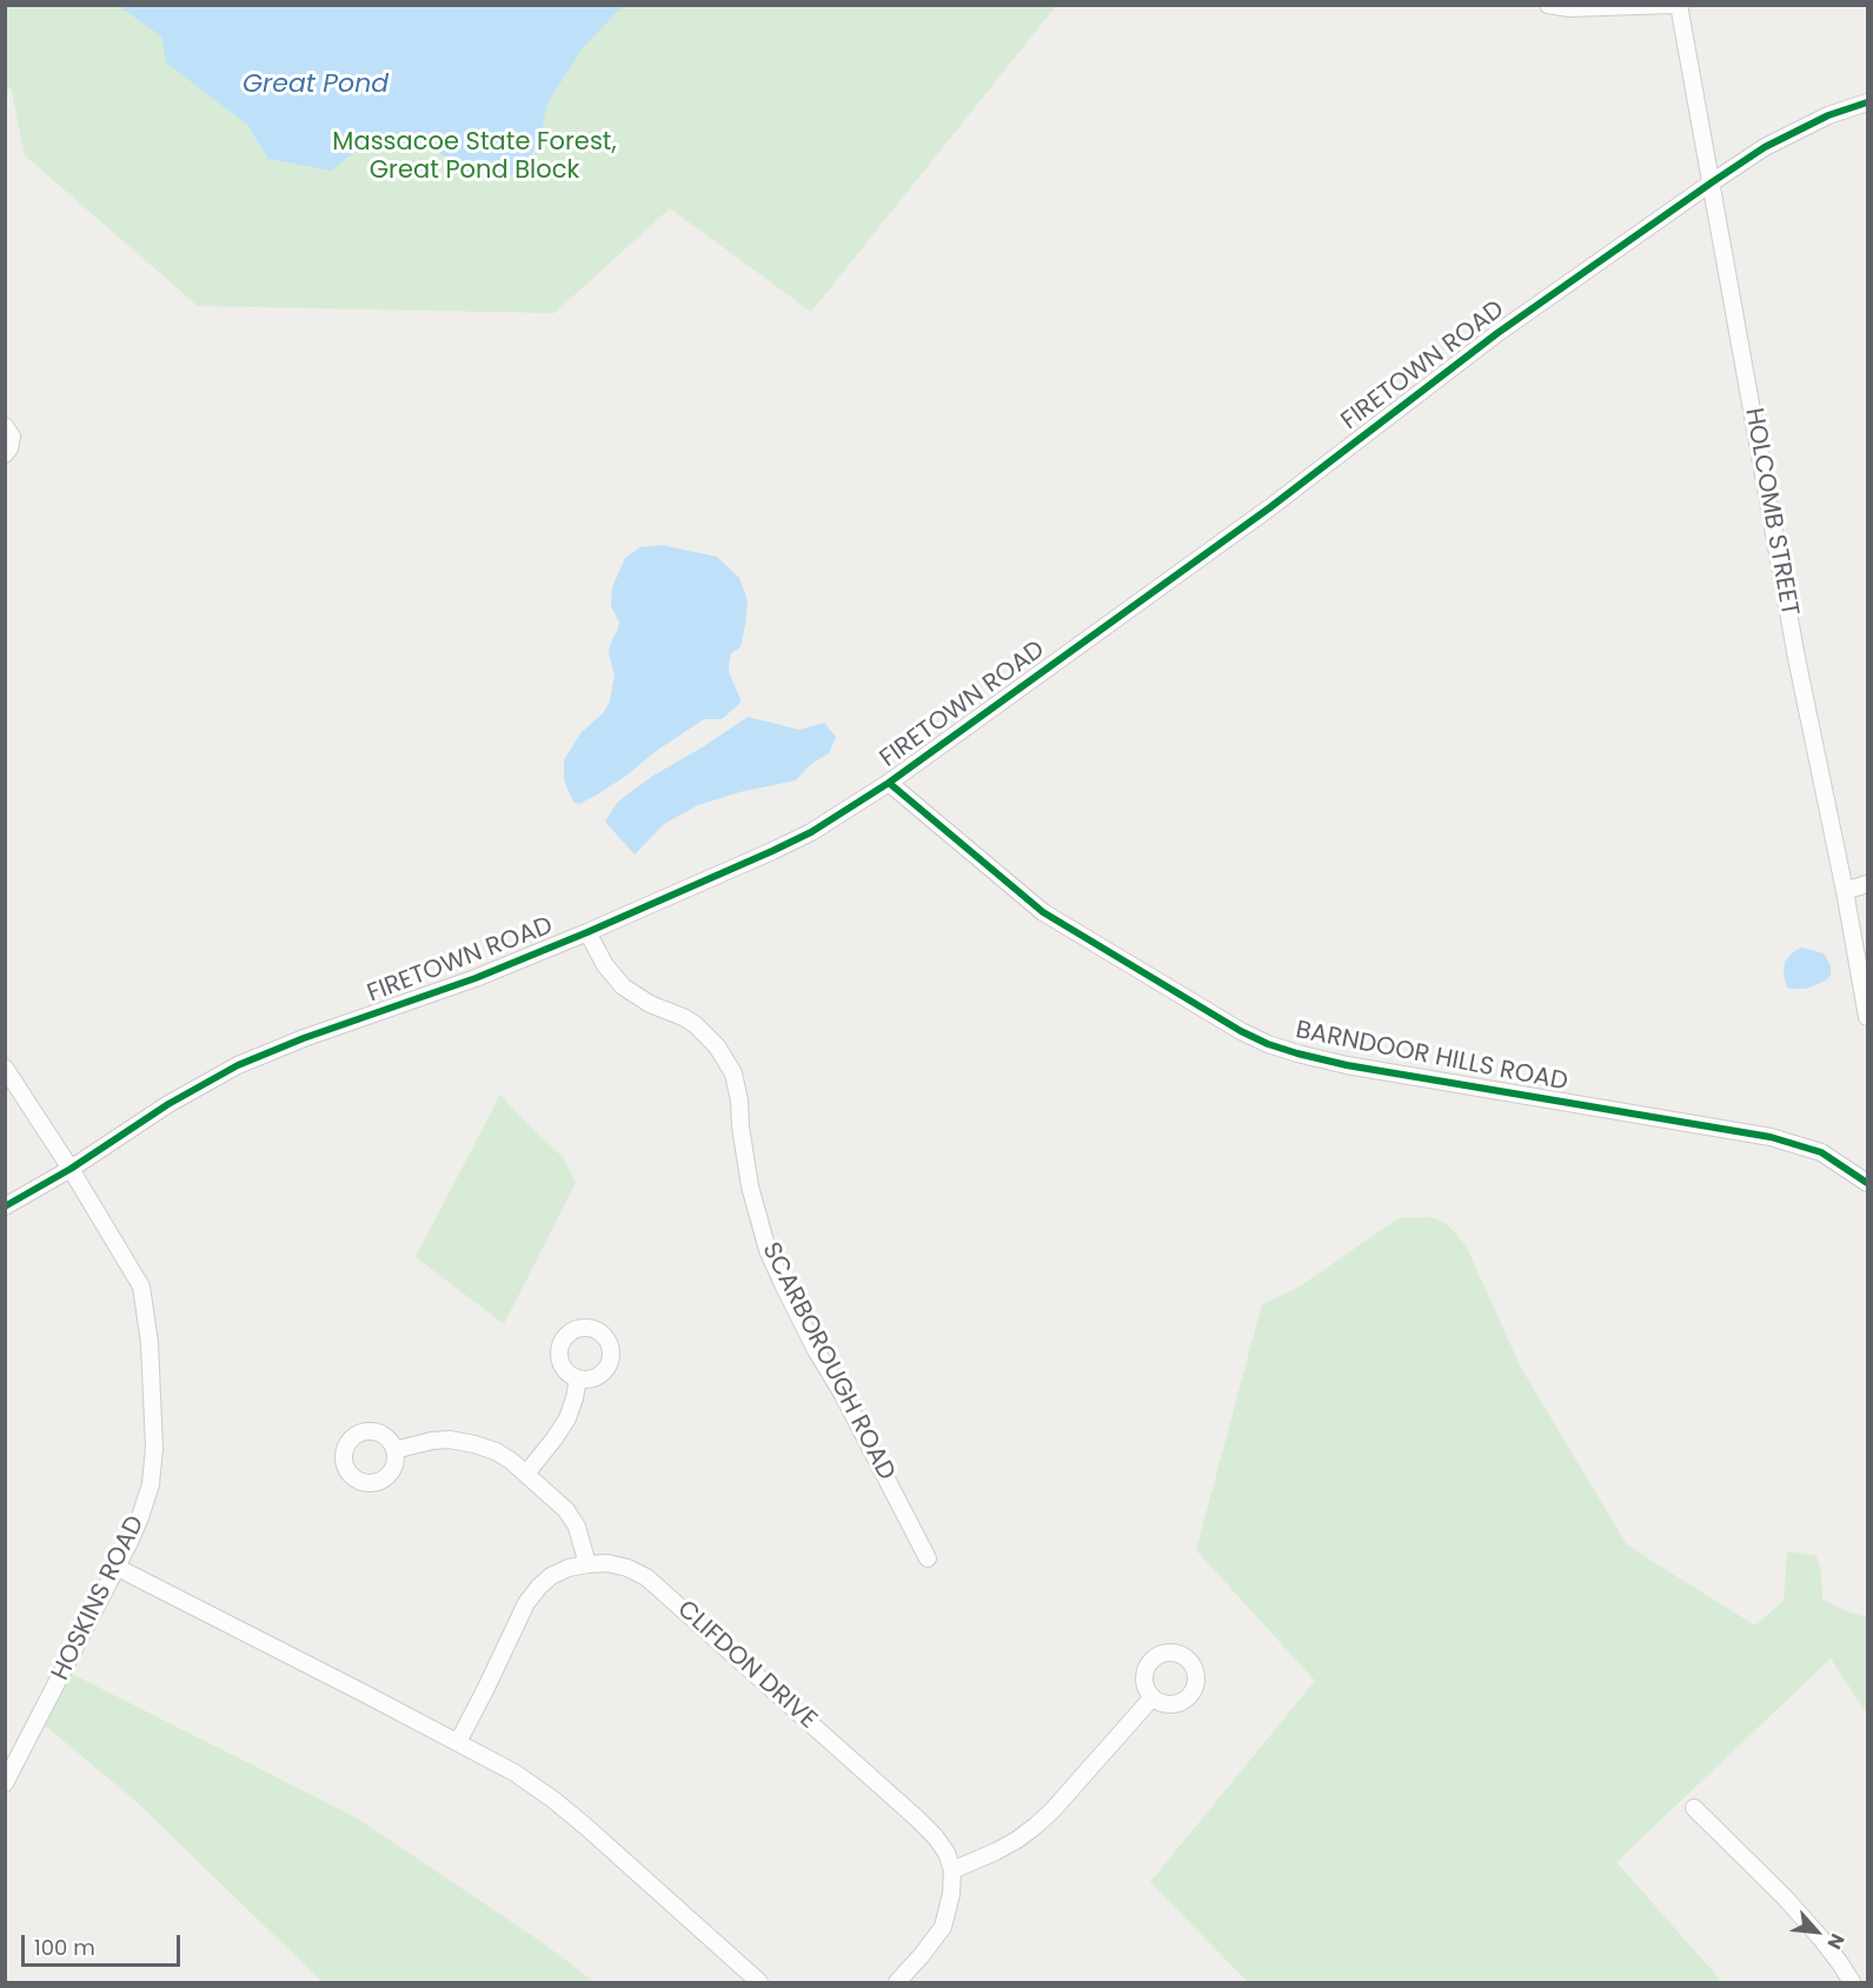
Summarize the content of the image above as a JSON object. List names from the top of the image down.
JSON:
{
  "streets": {
    "street": [
      "FIRETOWN ROAD",
      "HOLCOMB STREET",
      "BARNDOOR HILLS ROAD",
      "SCARBOROUGH ROAD",
      "HOSKINS ROAD",
      "CLIFDON DRIVE"
    ]
  },
  "crossings": [
    ["FIRETOWN ROAD", "HOLCOMB STREET"],
    ["FIRETOWN ROAD", "BARNDOOR HILLS ROAD"],
    ["FIRETOWN ROAD", "SCARBOROUGH ROAD"],
    ["FIRETOWN ROAD", "HOSKINS ROAD"]
  ],
  "water": ["Great Pond"],
  "parks": ["Massacoe State Forest, Great Pond Block"],
  "scale_bar": "100 m",
  "north": "bottom right"
}
